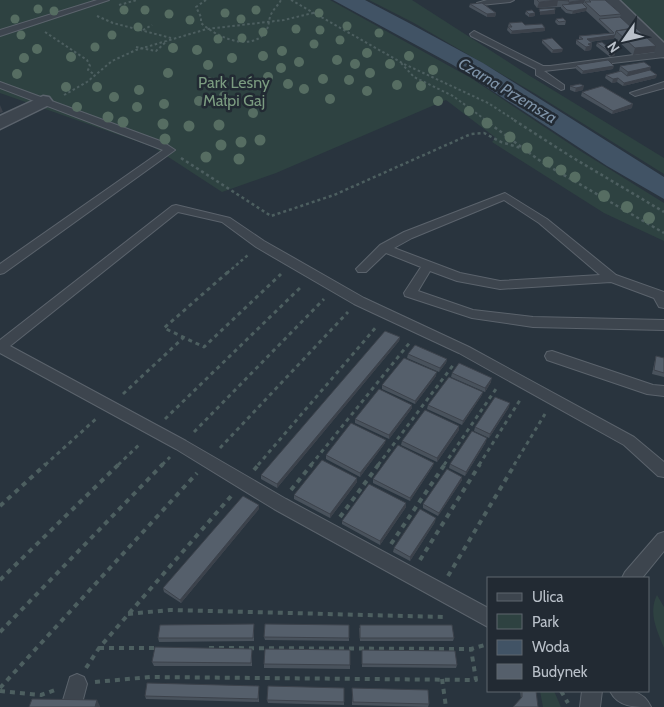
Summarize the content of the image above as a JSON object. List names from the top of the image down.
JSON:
{
  "water": ["Czarna Przemsza"],
  "parks": ["Park Leśny Małpi Gaj"],
  "legend": [
    "Ulica",
    "Park",
    "Woda",
    "Budynek"
  ],
  "north": "bottom left"
}
